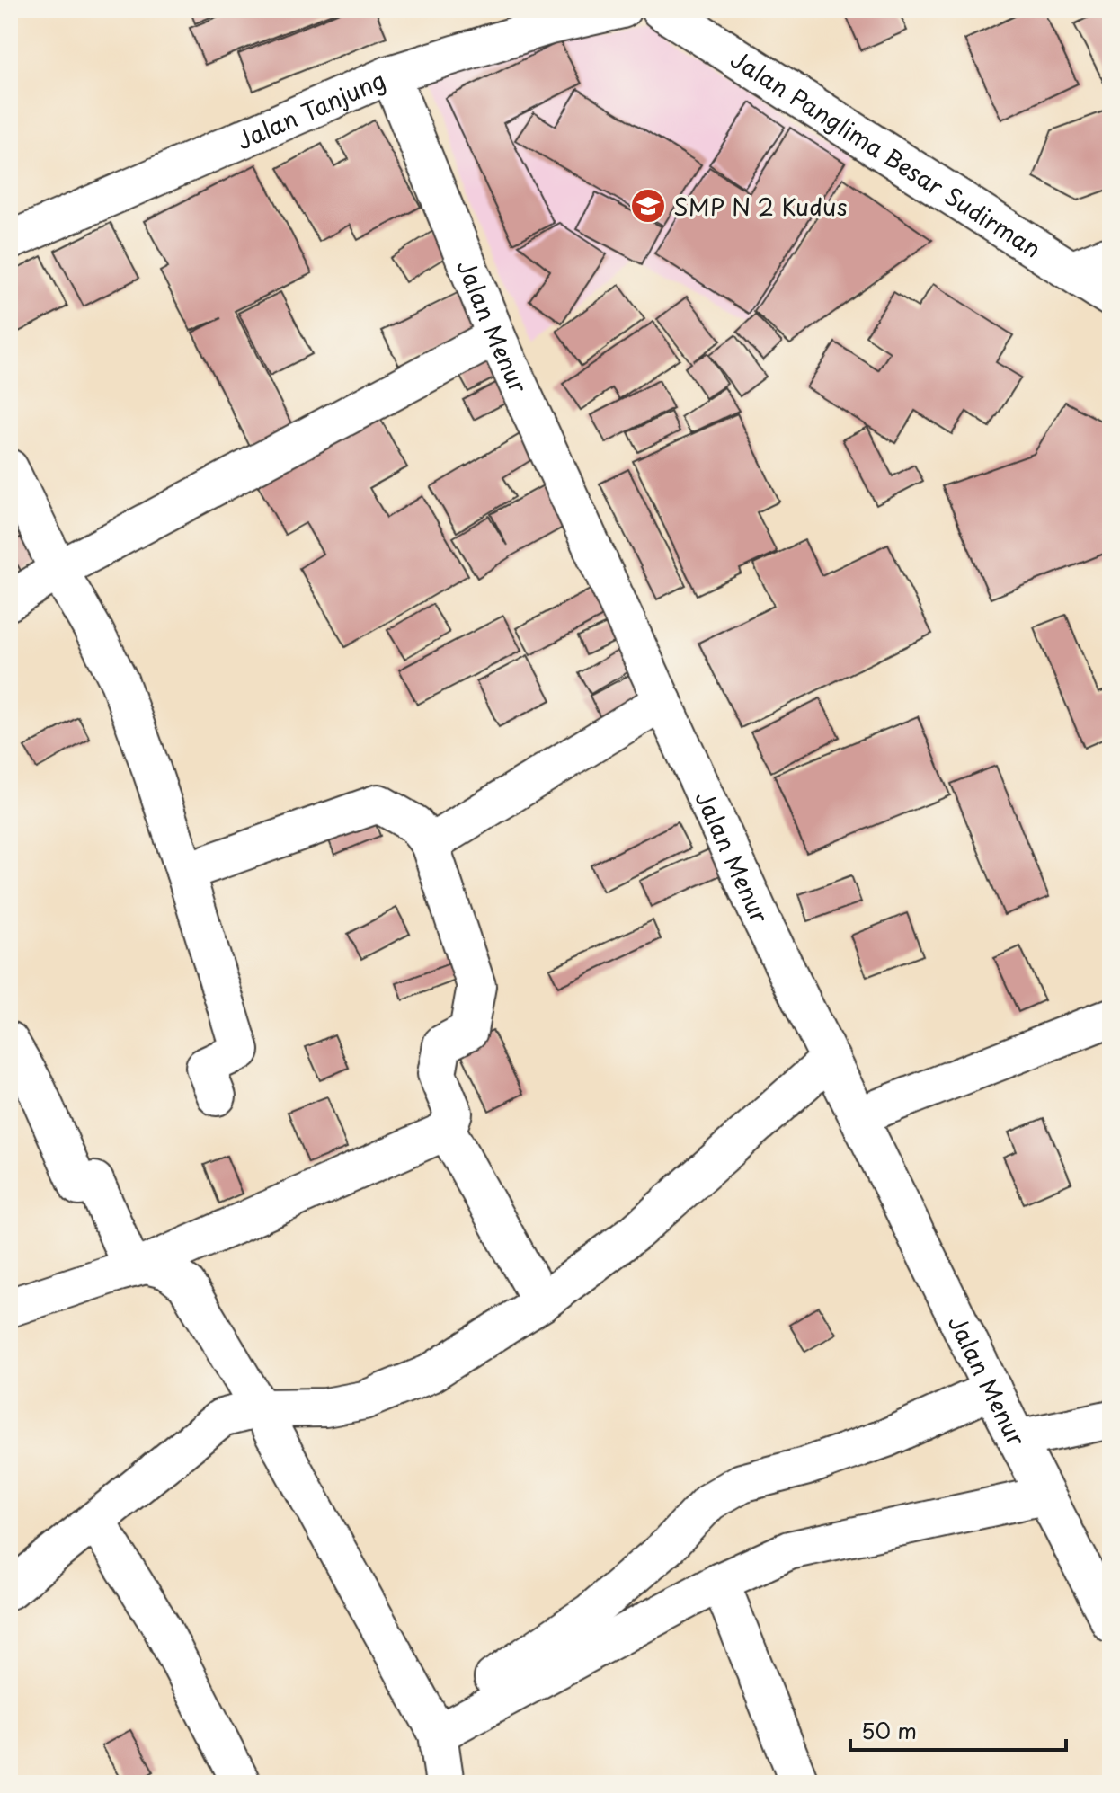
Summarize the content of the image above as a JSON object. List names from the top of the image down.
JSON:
{
  "streets": {
    "main road": ["Jalan Panglima Besar Sudirman"],
    "street": ["Jalan Tanjung", "Jalan Menur"]
  },
  "crossings": [
    ["Jalan Tanjung", "Jalan Menur"]
  ],
  "places": {
    "school or university": ["SMP N 2 Kudus"]
  },
  "scale_bar": "50 m"
}
